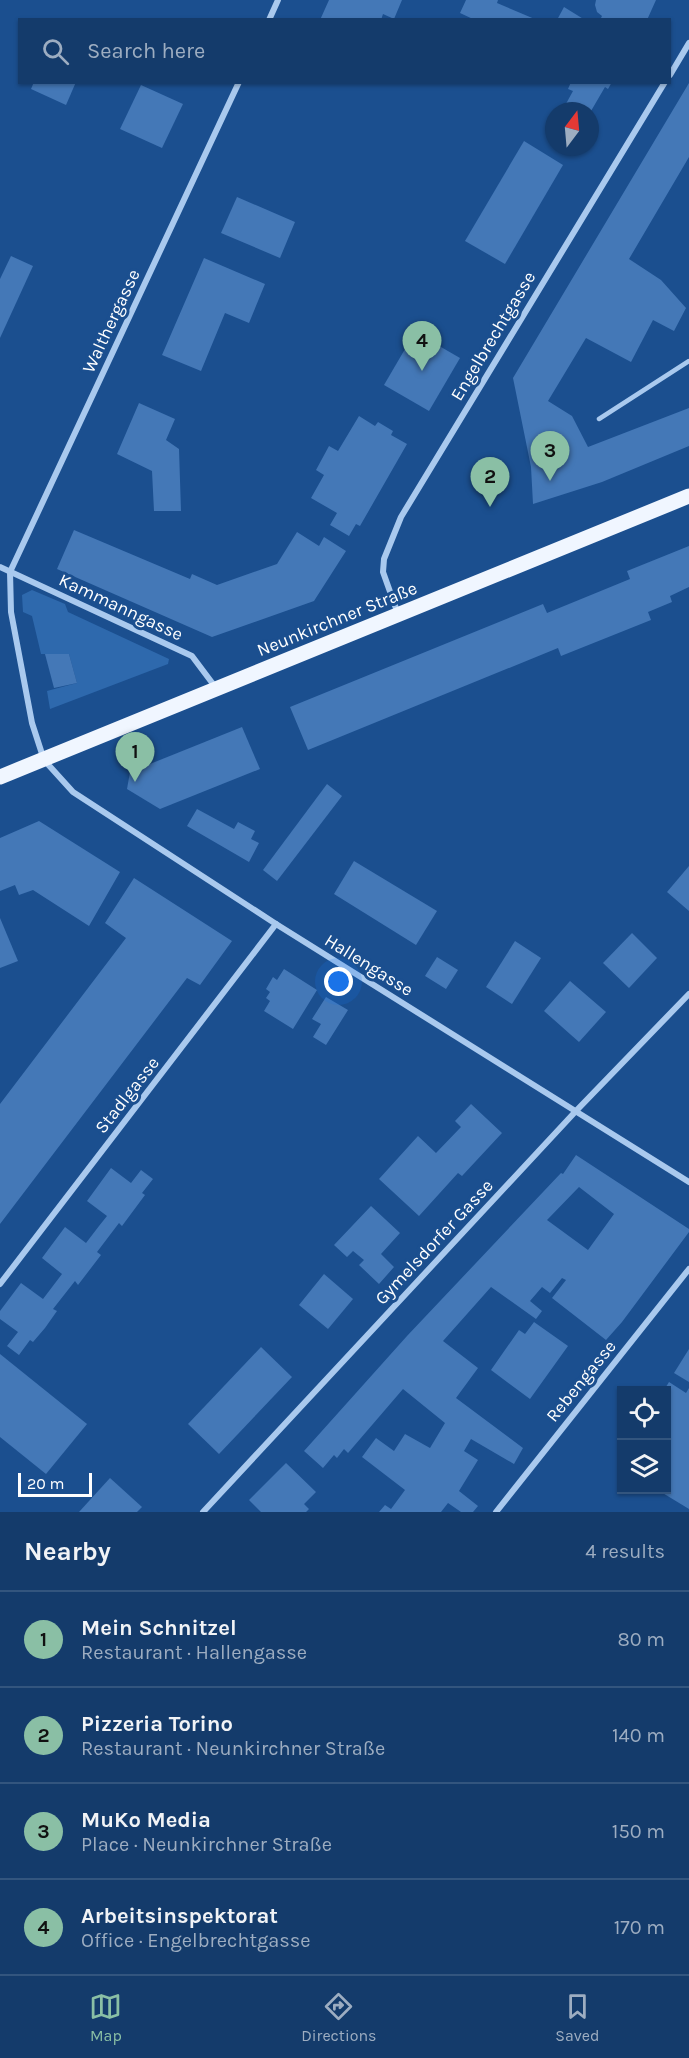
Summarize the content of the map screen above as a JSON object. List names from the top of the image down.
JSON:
{
  "streets": {
    "main road": ["Neunkirchner Straße"],
    "street": [
      "Walthergasse",
      "Engelbrechtgasse",
      "Kammanngasse",
      "Hallengasse",
      "Stadlgasse",
      "Gymelsdorfer Gasse",
      "Rebengasse"
    ]
  },
  "crossings": [
    ["Walthergasse", "Kammanngasse"],
    ["Engelbrechtgasse", "Neunkirchner Straße"],
    ["Kammanngasse", "Neunkirchner Straße"],
    ["Neunkirchner Straße", "Hallengasse"],
    ["Hallengasse", "Stadlgasse"],
    ["Hallengasse", "Gymelsdorfer Gasse"]
  ],
  "scale_bar": "20 m",
  "north": "top",
  "page": {
    "search": "Search here",
    "pins": [
      "4",
      "3",
      "2",
      "1"
    ],
    "scale": "20 m",
    "heading": ["Nearby", "4 results"],
    "list": [
      {
        "mark": "1",
        "name": "Mein Schnitzel",
        "note": "Restaurant · Hallengasse",
        "value": "80 m"
      },
      {
        "mark": "2",
        "name": "Pizzeria Torino",
        "note": "Restaurant · Neunkirchner Straße",
        "value": "140 m"
      },
      {
        "mark": "3",
        "name": "MuKo Media",
        "note": "Place · Neunkirchner Straße",
        "value": "150 m"
      },
      {
        "mark": "4",
        "name": "Arbeitsinspektorat",
        "note": "Office · Engelbrechtgasse",
        "value": "170 m"
      }
    ],
    "nav": ["Map", "Directions", "Saved"]
  }
}
